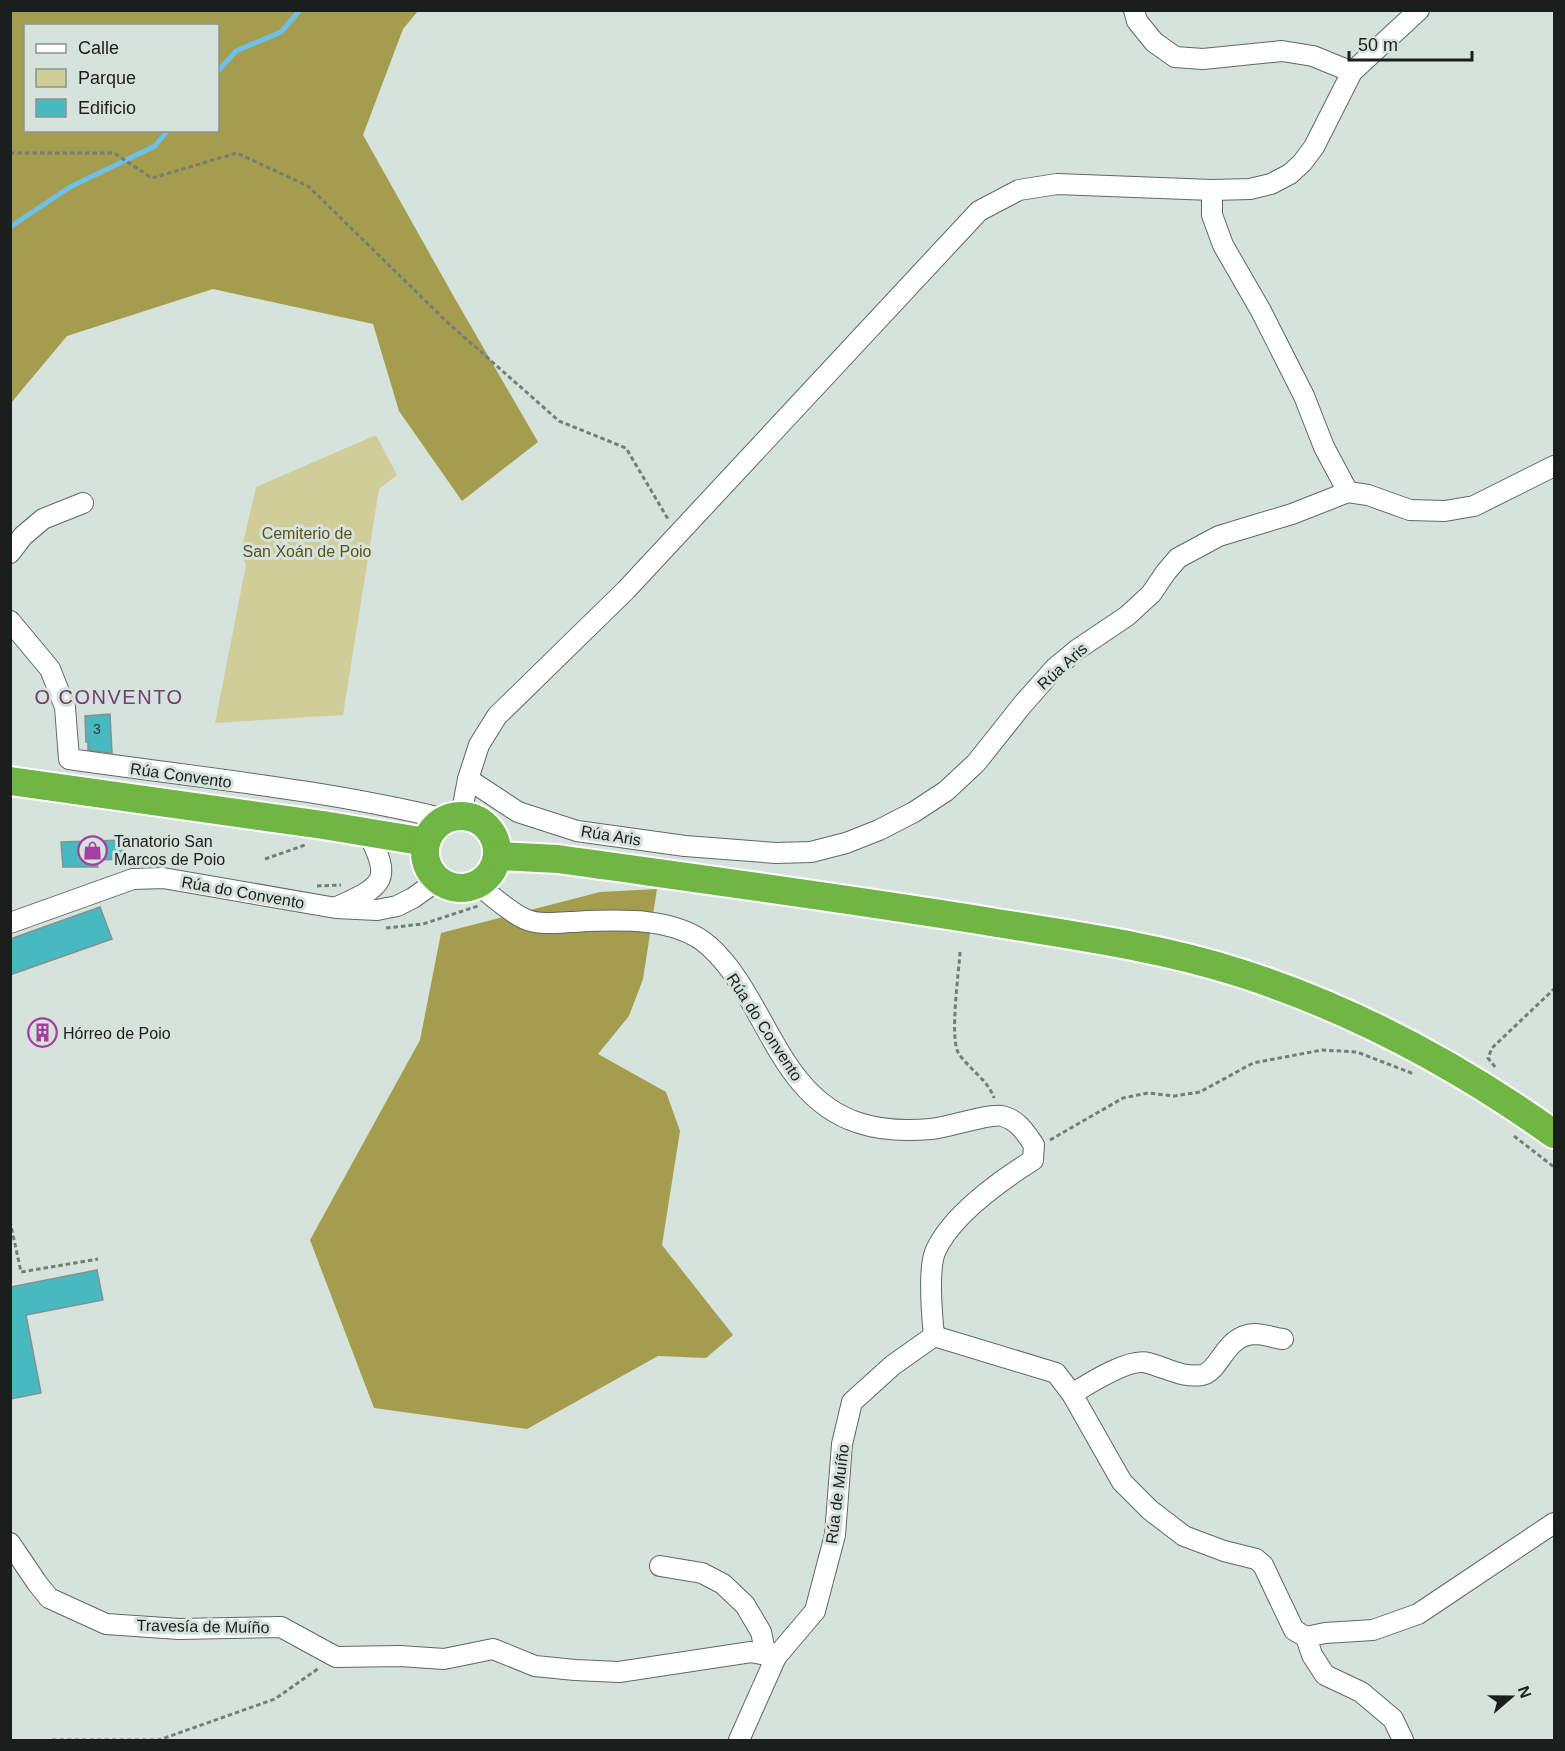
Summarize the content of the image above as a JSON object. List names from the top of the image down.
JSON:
{
  "streets": {
    "street": [
      "Rúa Aris",
      "Rúa Convento",
      "Rúa do Convento",
      "Rúa de Muíño",
      "Travesía de Muíño"
    ]
  },
  "crossings": [
    ["Rúa Convento", "Rúa do Convento"],
    ["Rúa de Muíño", "Travesía de Muíño"]
  ],
  "districts": ["O CONVENTO"],
  "parks": ["Cemiterio de San Xoán de Poio"],
  "places": {
    "shop": ["Tanatorio San Marcos de Poio"],
    "building": ["Hórreo de Poio"]
  },
  "house_numbers": ["3"],
  "legend": ["Calle", "Parque", "Edificio"],
  "scale_bar": "50 m",
  "north": "right"
}
